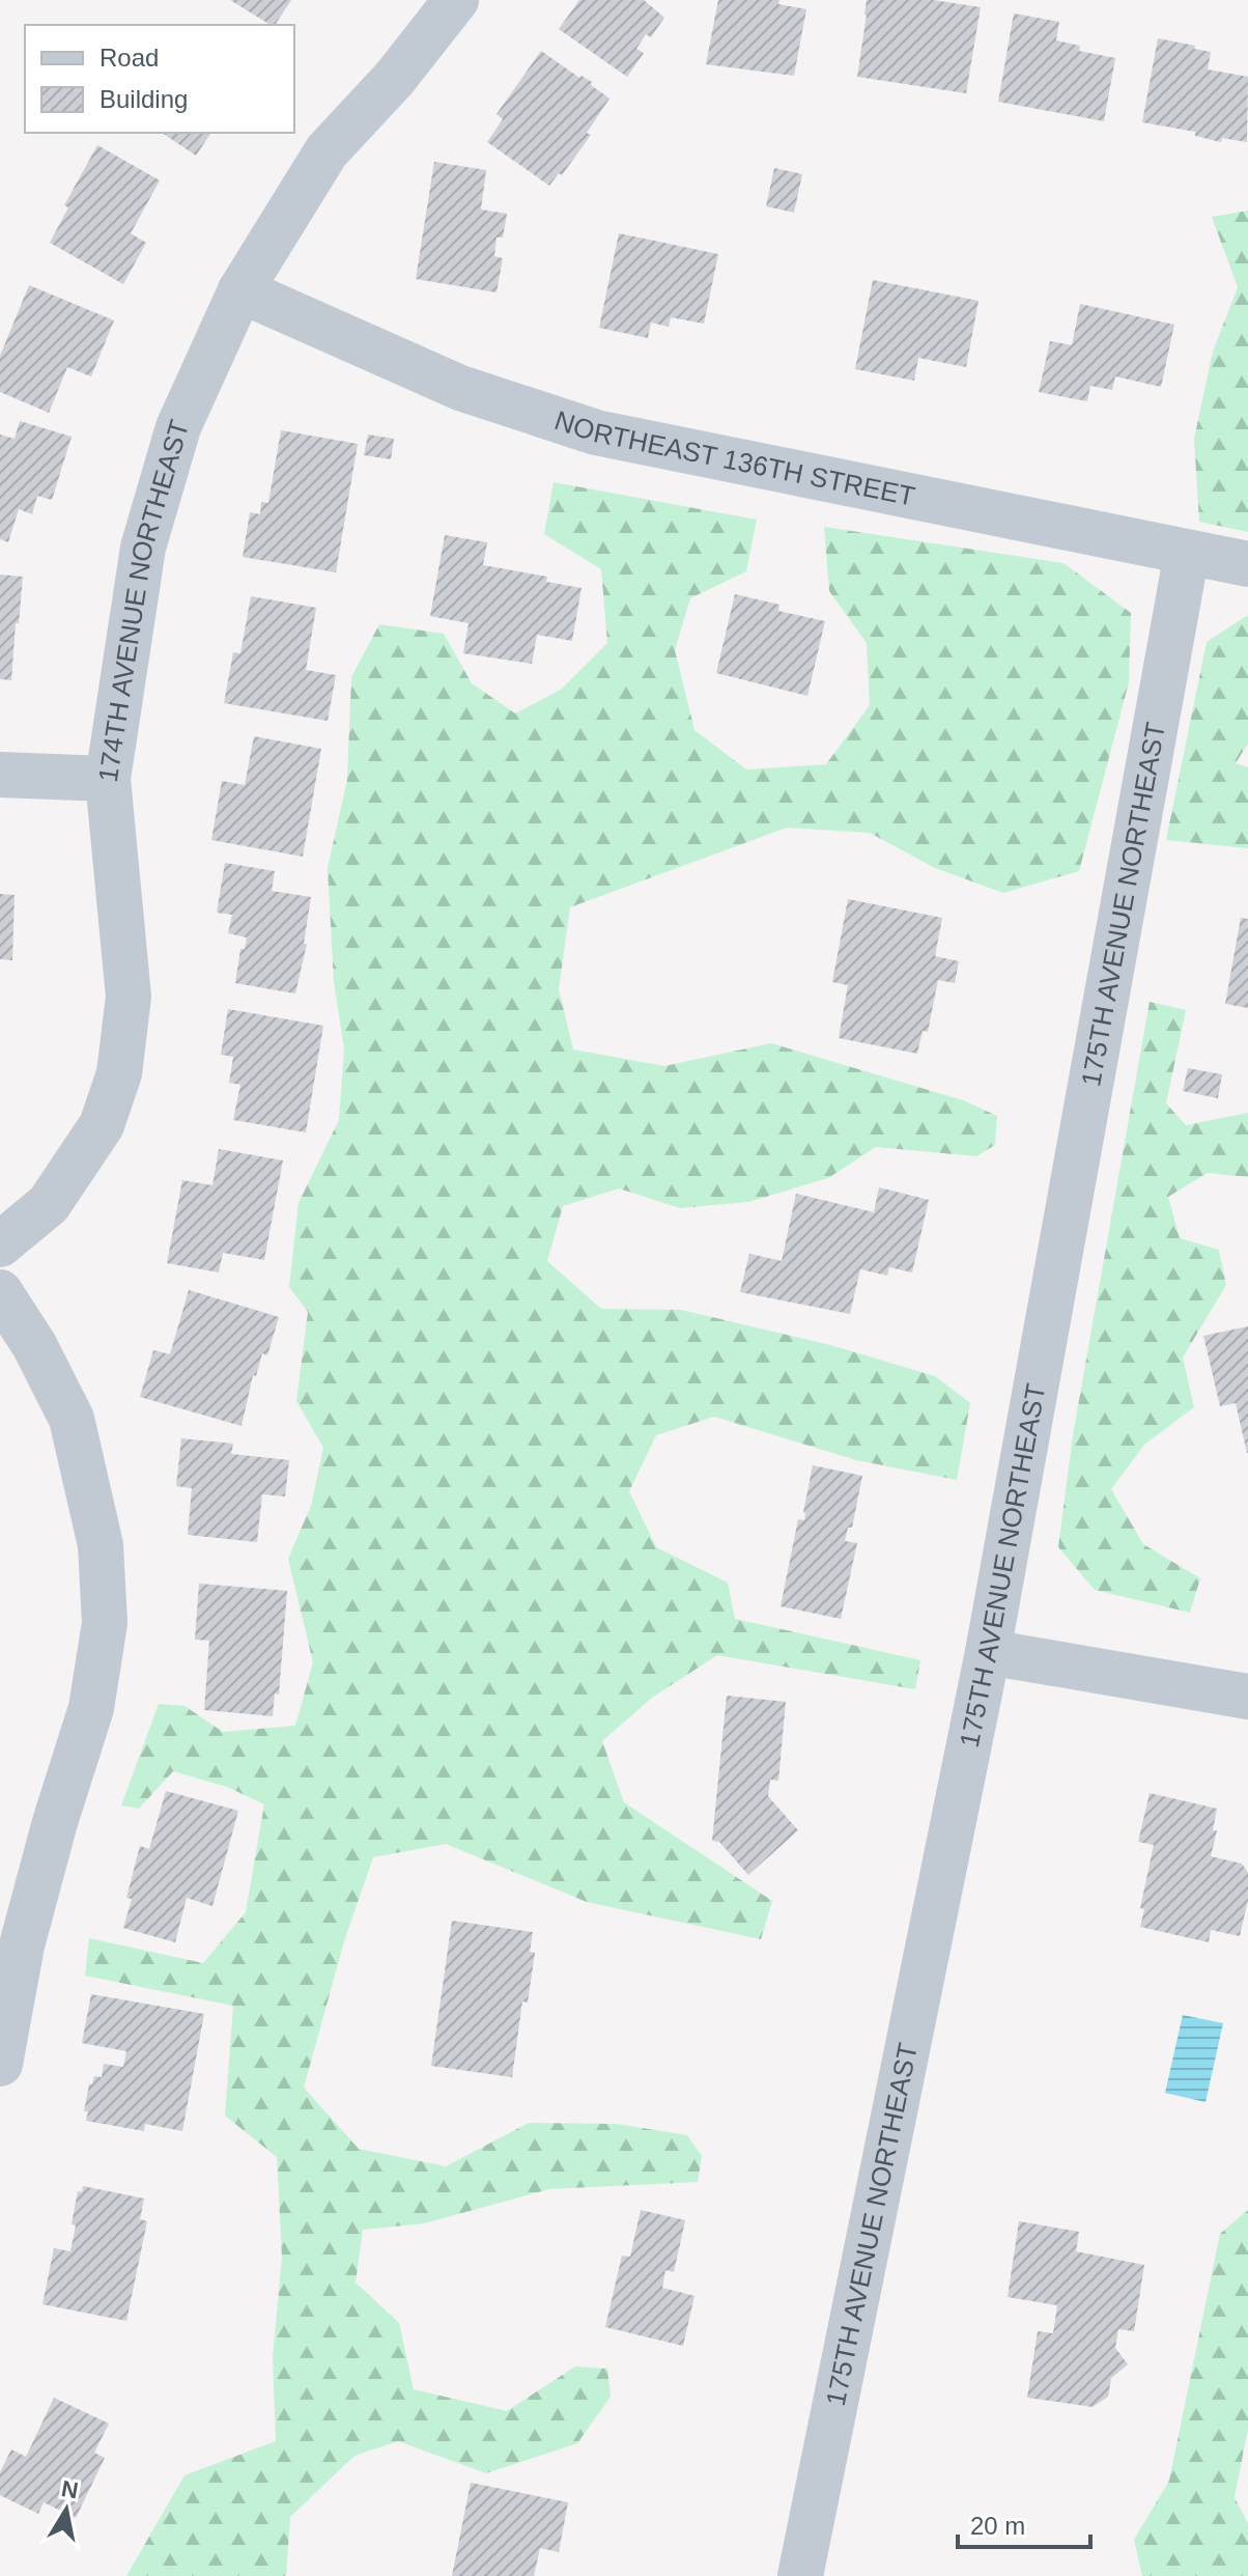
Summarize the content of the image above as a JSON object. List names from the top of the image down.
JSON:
{
  "streets": {
    "street": ["NORTHEAST 136TH STREET", "174TH AVENUE NORTHEAST", "175TH AVENUE NORTHEAST"]
  },
  "crossings": [
    ["NORTHEAST 136TH STREET", "174TH AVENUE NORTHEAST"],
    ["NORTHEAST 136TH STREET", "175TH AVENUE NORTHEAST"]
  ],
  "legend": ["Road", "Building"],
  "scale_bar": "20 m",
  "north": "top"
}
